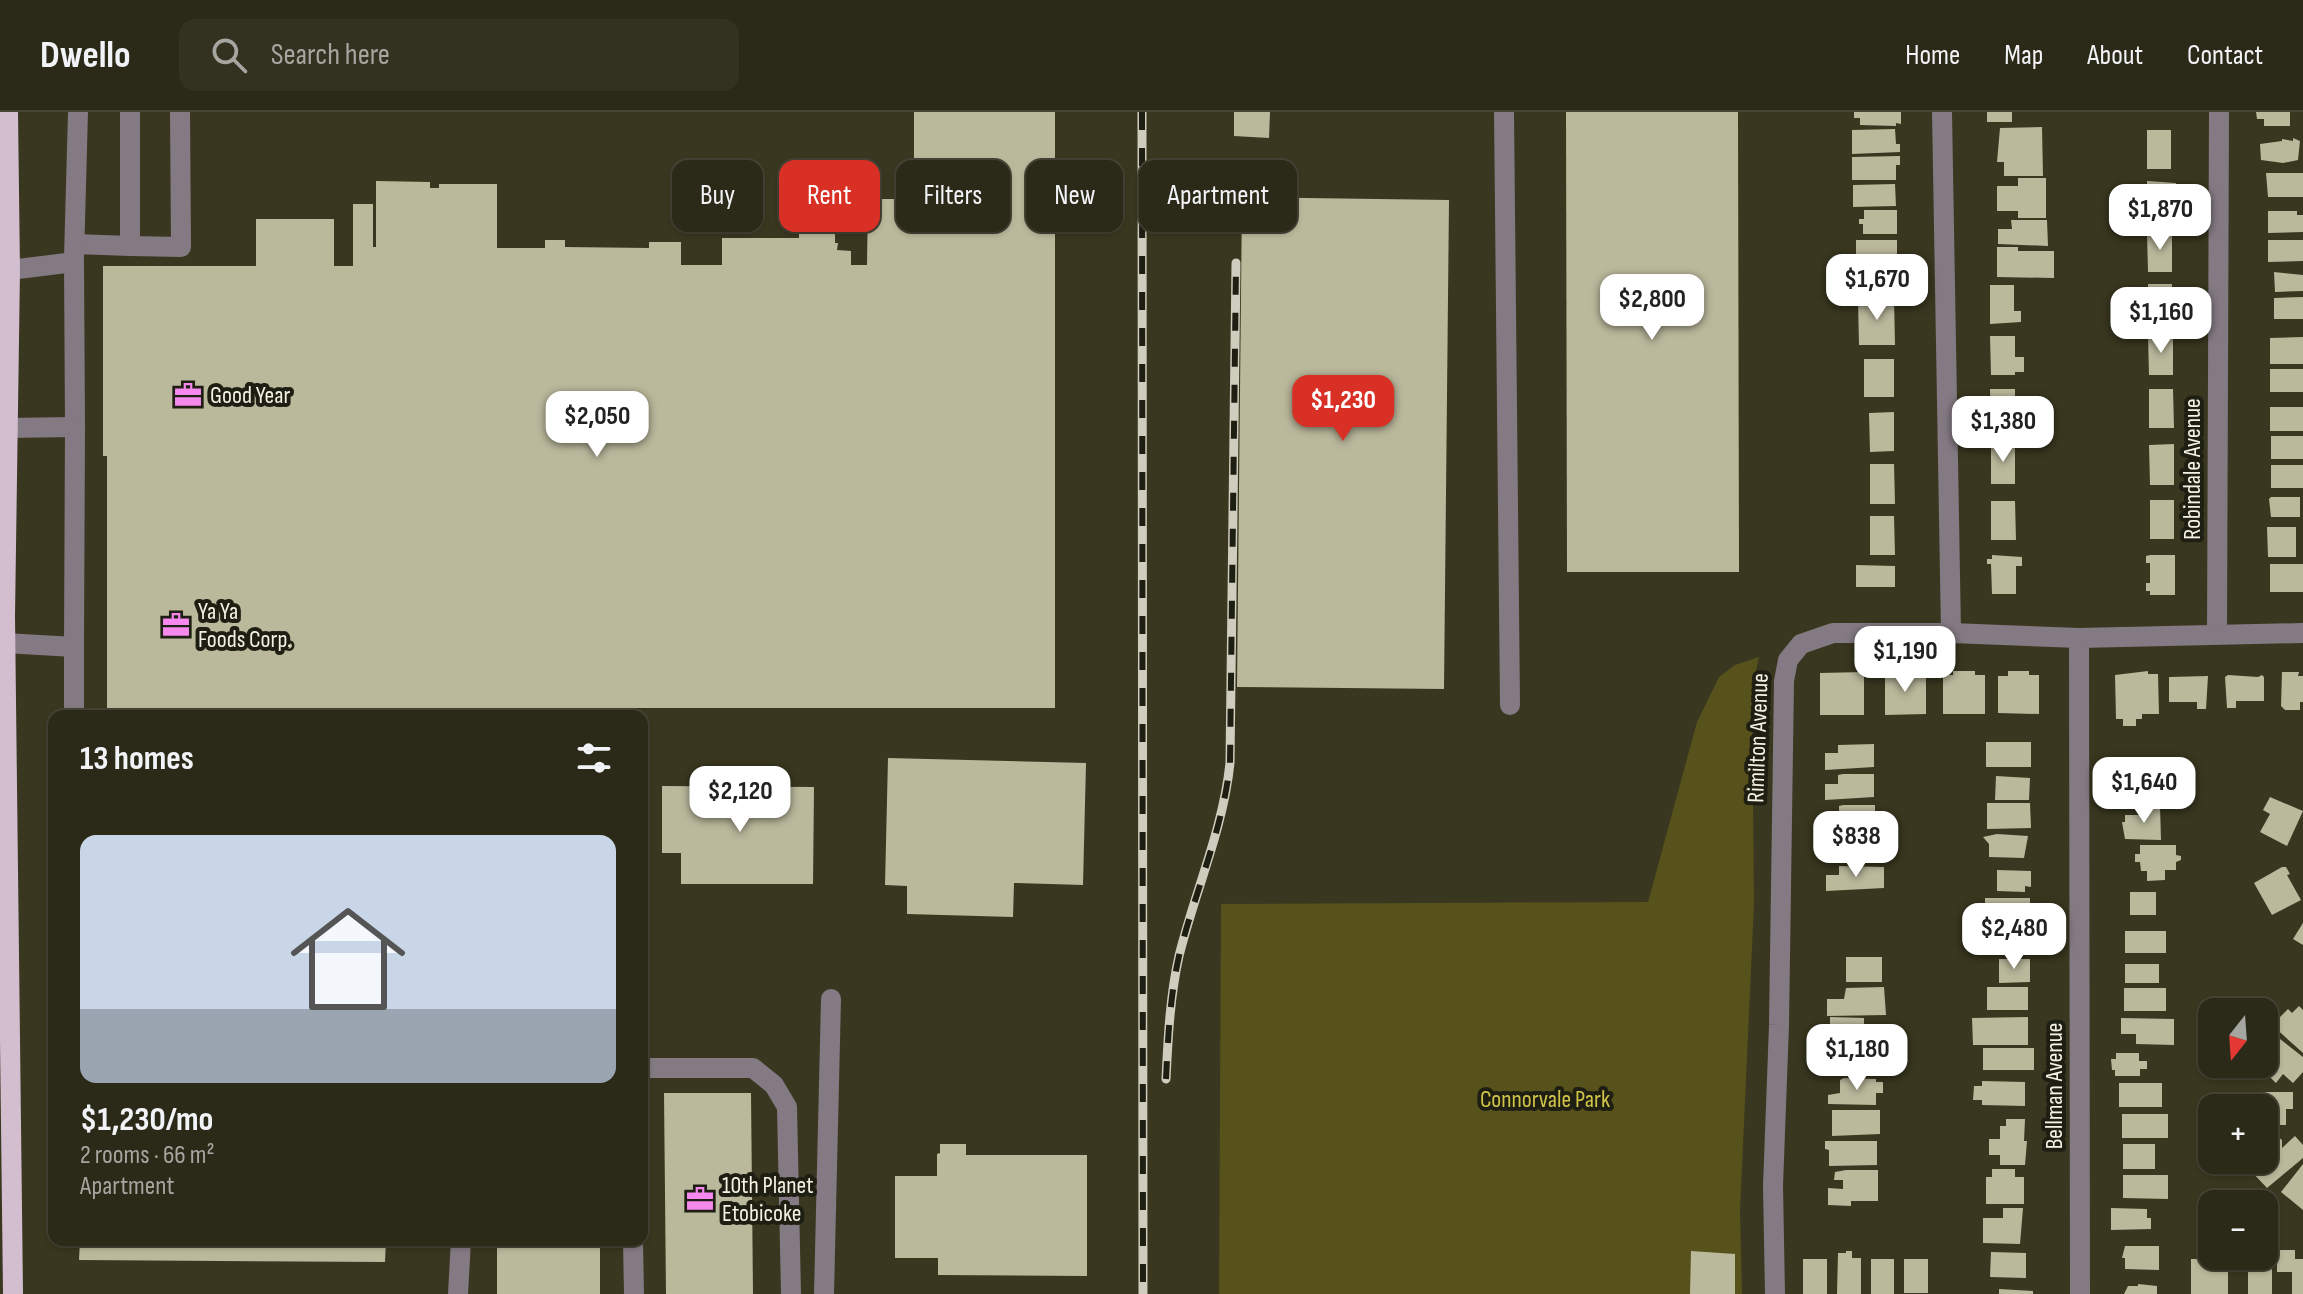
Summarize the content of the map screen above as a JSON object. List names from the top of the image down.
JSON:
{
  "streets": {
    "street": ["Robindale Avenue", "Rimilton Avenue", "Bellman Avenue"]
  },
  "crossings": [
    ["Robindale Avenue", "Rimilton Avenue"],
    ["Rimilton Avenue", "Bellman Avenue"]
  ],
  "parks": ["Connorvale Park"],
  "places": {
    "office": ["Good Year", "Ya Ya Foods Corp.", "10th Planet Etobicoke"]
  },
  "north": "bottom",
  "page": {
    "header": "Dwello",
    "search": "Search here",
    "nav": [
      "Home",
      "Map",
      "About",
      "Contact"
    ],
    "chip": [
      "Buy",
      "Rent",
      "Filters",
      "New",
      "Apartment"
    ],
    "price": [
      "$1,870",
      "$1,670",
      "$2,800",
      "$1,160",
      "$1,230",
      "$2,050",
      "$1,380",
      "$1,190",
      "$1,640",
      "$2,120",
      "$838",
      "$2,480",
      "$1,180"
    ],
    "heading": "13 homes",
    "list": [
      {
        "name": "$1,230/mo",
        "note": "2 rooms · 66 m² · Apartment"
      }
    ],
    "map_buttons": ["+", "−"]
  }
}
